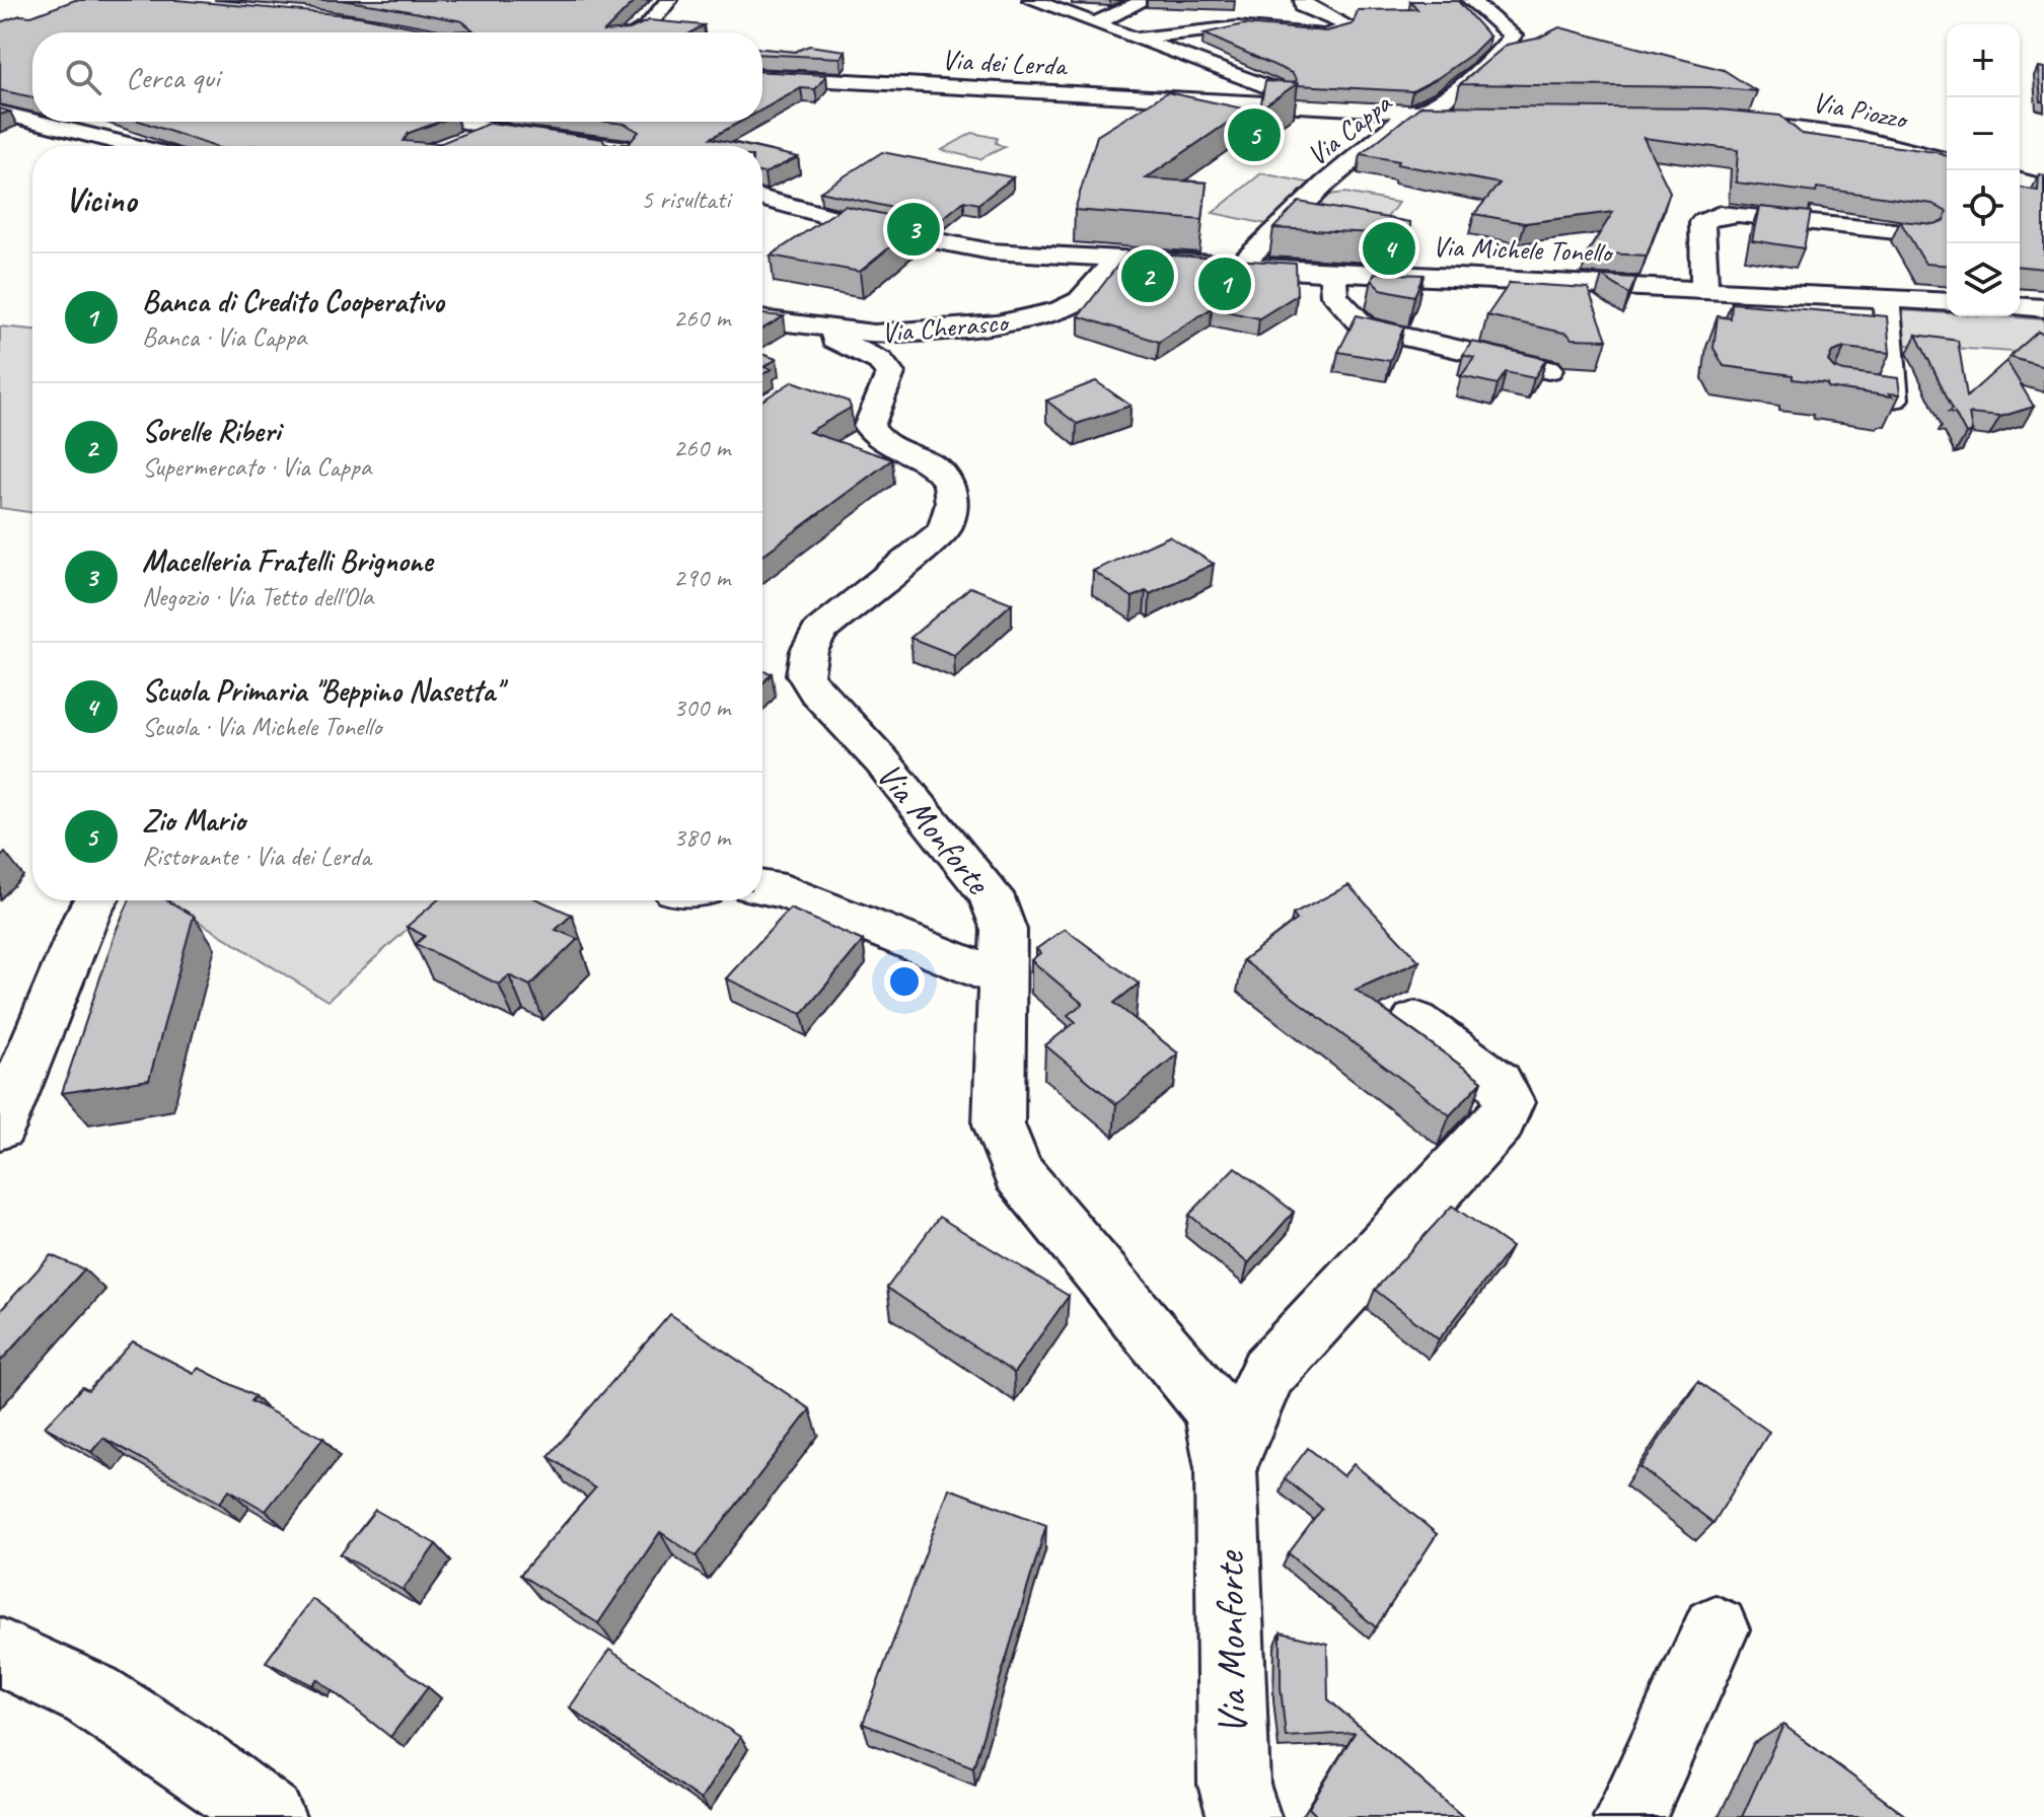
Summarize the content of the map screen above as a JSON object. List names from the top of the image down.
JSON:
{
  "streets": {
    "street": [
      "Via dei Lerda",
      "Via Piozzo",
      "Via Cappa",
      "Via Michele Tonello",
      "Via Cherasco",
      "Via Monforte"
    ]
  },
  "crossings": [
    ["Via Cappa", "Via Michele Tonello"],
    ["Via Cherasco", "Via Monforte"]
  ],
  "page": {
    "map_buttons": ["+", "−"],
    "search": "Cerca qui",
    "pins": [
      "5",
      "3",
      "4",
      "2",
      "1"
    ],
    "heading": ["Vicino", "5 risultati"],
    "list": [
      {
        "mark": "1",
        "name": "Banca di Credito Cooperativo",
        "note": "Banca · Via Cappa",
        "value": "260 m"
      },
      {
        "mark": "2",
        "name": "Sorelle Riberi",
        "note": "Supermercato · Via Cappa",
        "value": "260 m"
      },
      {
        "mark": "3",
        "name": "Macelleria Fratelli Brignone",
        "note": "Negozio · Via Tetto dell'Ola",
        "value": "290 m"
      },
      {
        "mark": "4",
        "name": "Scuola Primaria \"Beppino Nasetta\"",
        "note": "Scuola · Via Michele Tonello",
        "value": "300 m"
      },
      {
        "mark": "5",
        "name": "Zio Mario",
        "note": "Ristorante · Via dei Lerda",
        "value": "380 m"
      }
    ]
  }
}
